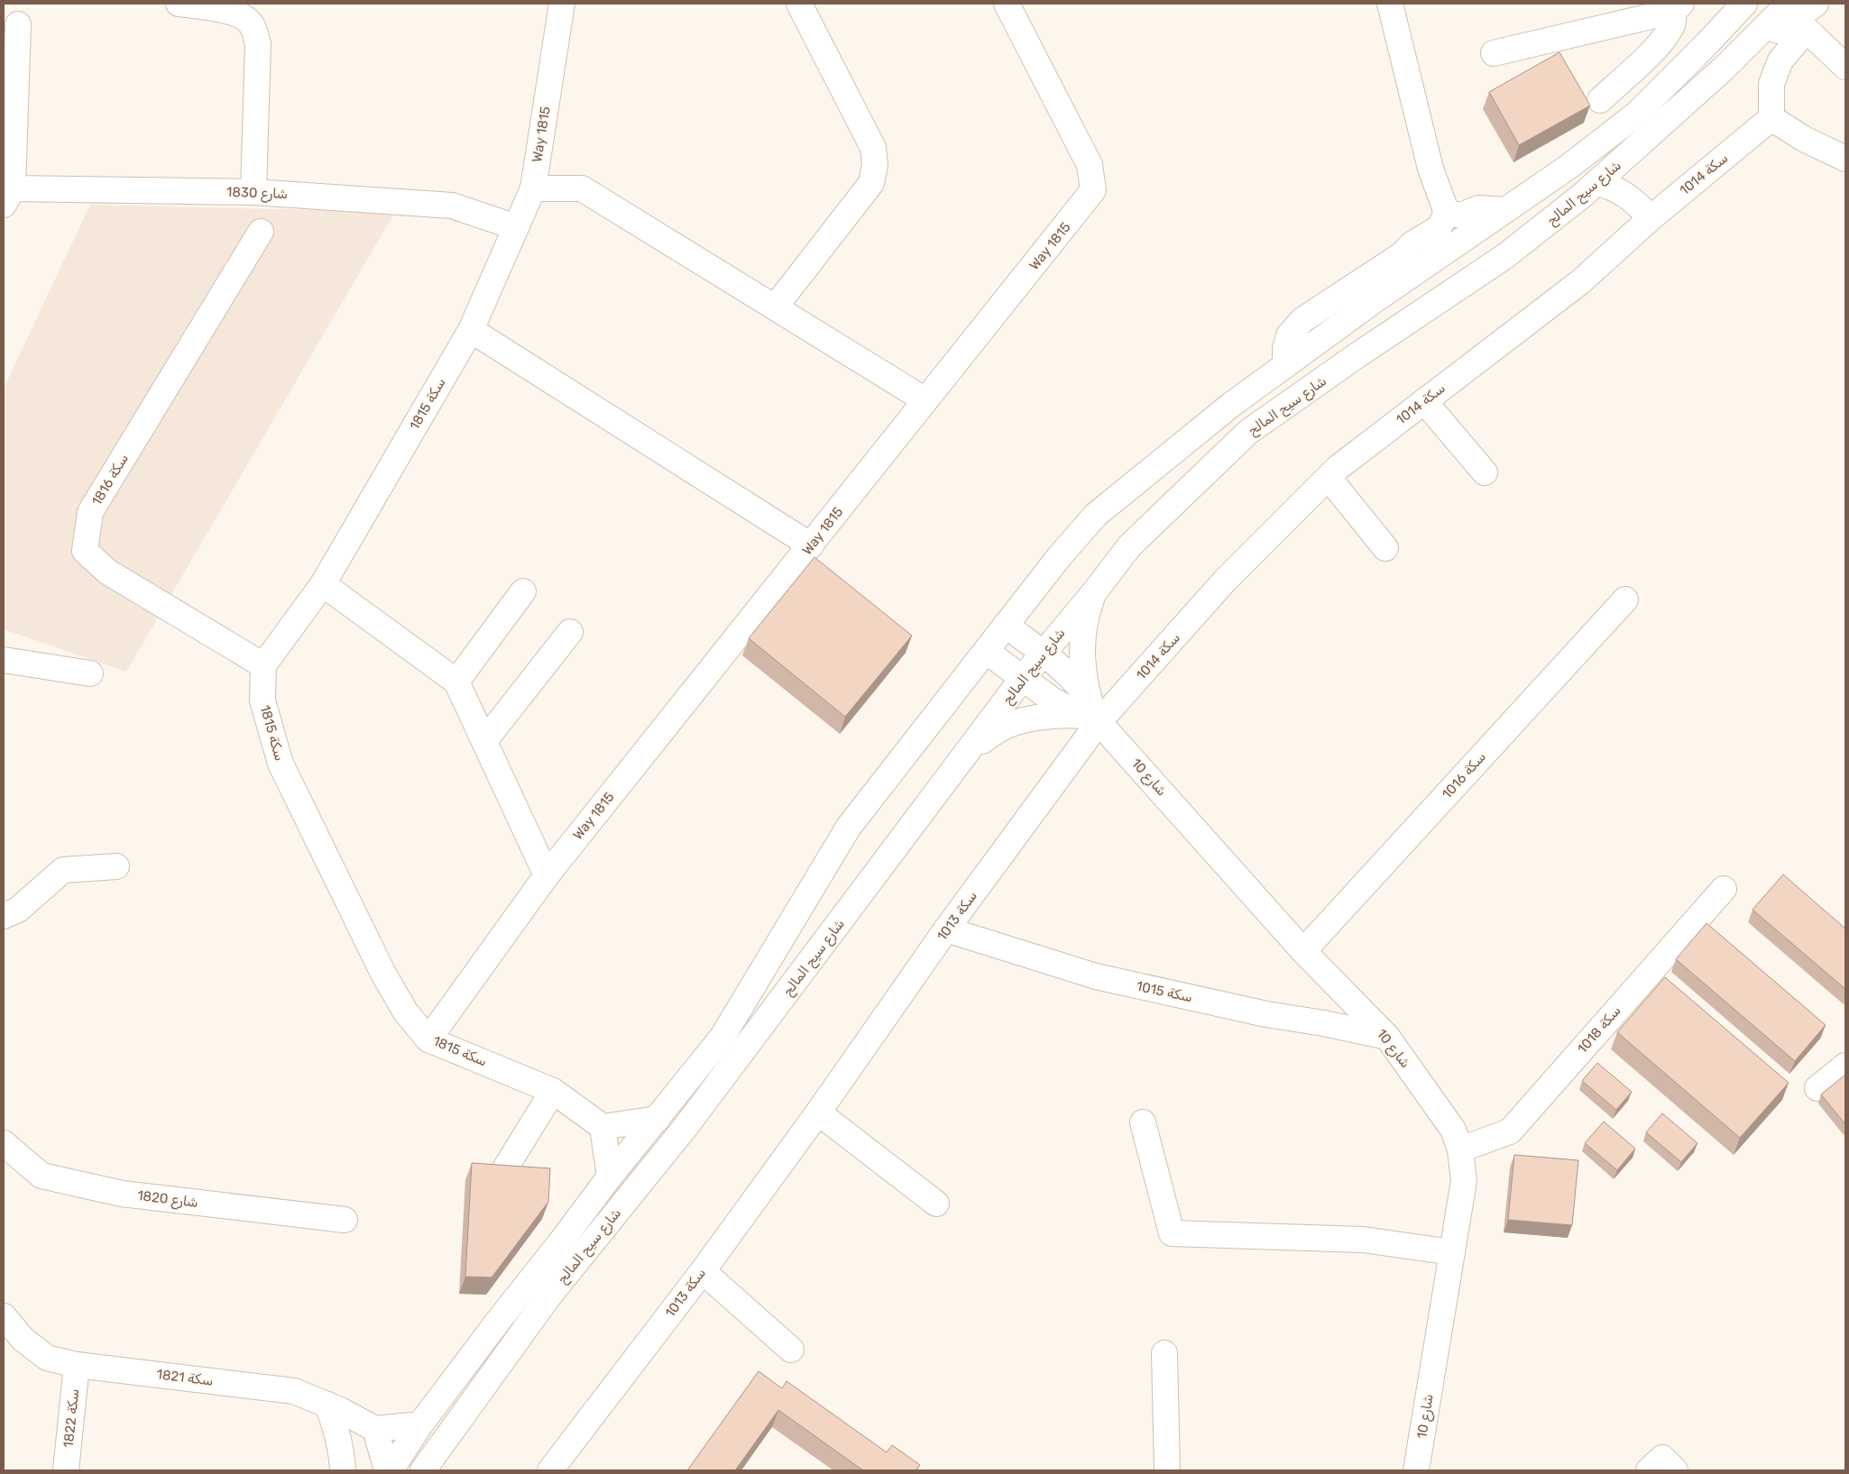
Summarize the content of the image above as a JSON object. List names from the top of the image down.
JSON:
{
  "streets": {
    "street": [
      "Way 1815",
      "سكة 1014",
      "1830 شارع",
      "شارع سيح المالح",
      "سكة 1815",
      "سكة 1816",
      "سكة 1016",
      "شارع 10",
      "سكة 1013",
      "سكة 1015",
      "سكة 1018",
      "1820 شارع",
      "سكة 1821",
      "سكة 1822"
    ]
  },
  "crossings": [
    ["Way 1815", "1830 شارع"],
    ["Way 1815", "سكة 1815"],
    ["سكة 1014", "شارع 10"],
    ["سكة 1014", "سكة 1013"],
    ["شارع سيح المالح", "شارع 10"],
    ["سكة 1815", "سكة 1816"],
    ["سكة 1016", "شارع 10"],
    ["شارع 10", "سكة 1013"],
    ["شارع 10", "سكة 1015"],
    ["شارع 10", "سكة 1018"],
    ["سكة 1013", "سكة 1015"],
    ["سكة 1821", "سكة 1822"]
  ]
}
